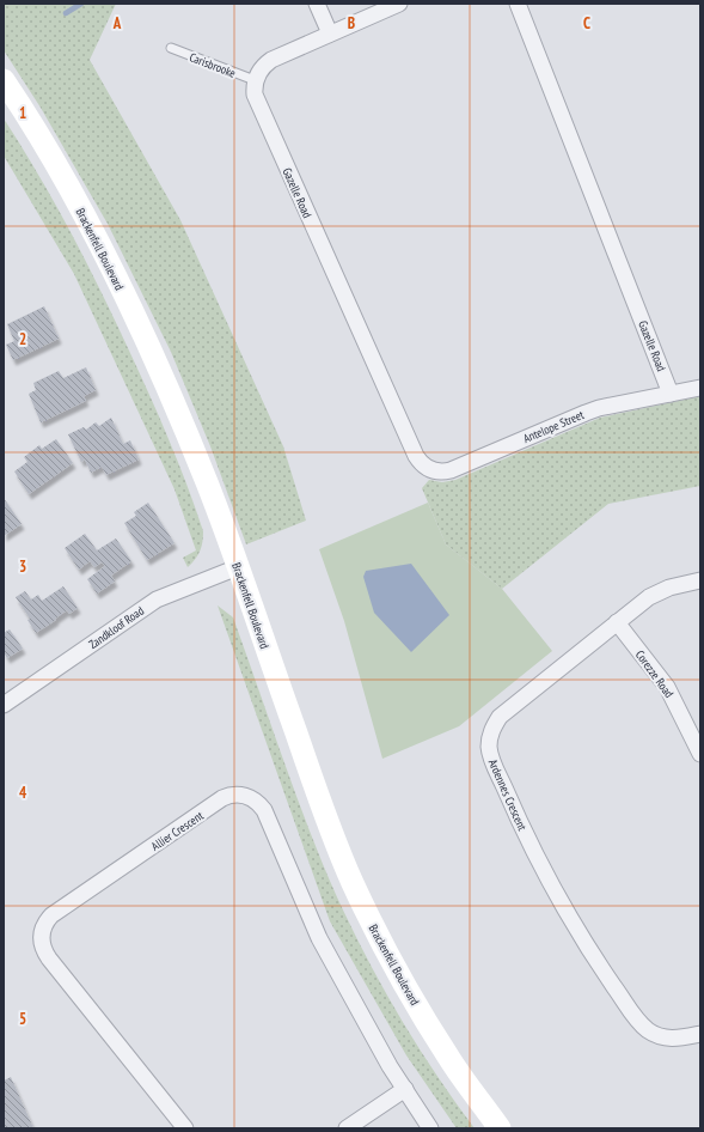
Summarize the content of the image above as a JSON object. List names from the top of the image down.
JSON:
{
  "streets": {
    "street": [
      "Gazelle Road",
      "Brackenfell Boulevard",
      "Antelope Street",
      "Zandkloof Road",
      "Corezze Road",
      "Ardennes Crescent",
      "Allier Crescent"
    ],
    "lane": ["Carisbrooke"]
  },
  "crossings": [
    ["Carisbrooke", "Gazelle Road"],
    ["Gazelle Road", "Antelope Street"],
    ["Brackenfell Boulevard", "Zandkloof Road"],
    ["Corezze Road", "Ardennes Crescent"]
  ],
  "grid": {
    "columns": ["A", "B", "C"],
    "rows": [
      "1",
      "2",
      "3",
      "4",
      "5"
    ]
  }
}
